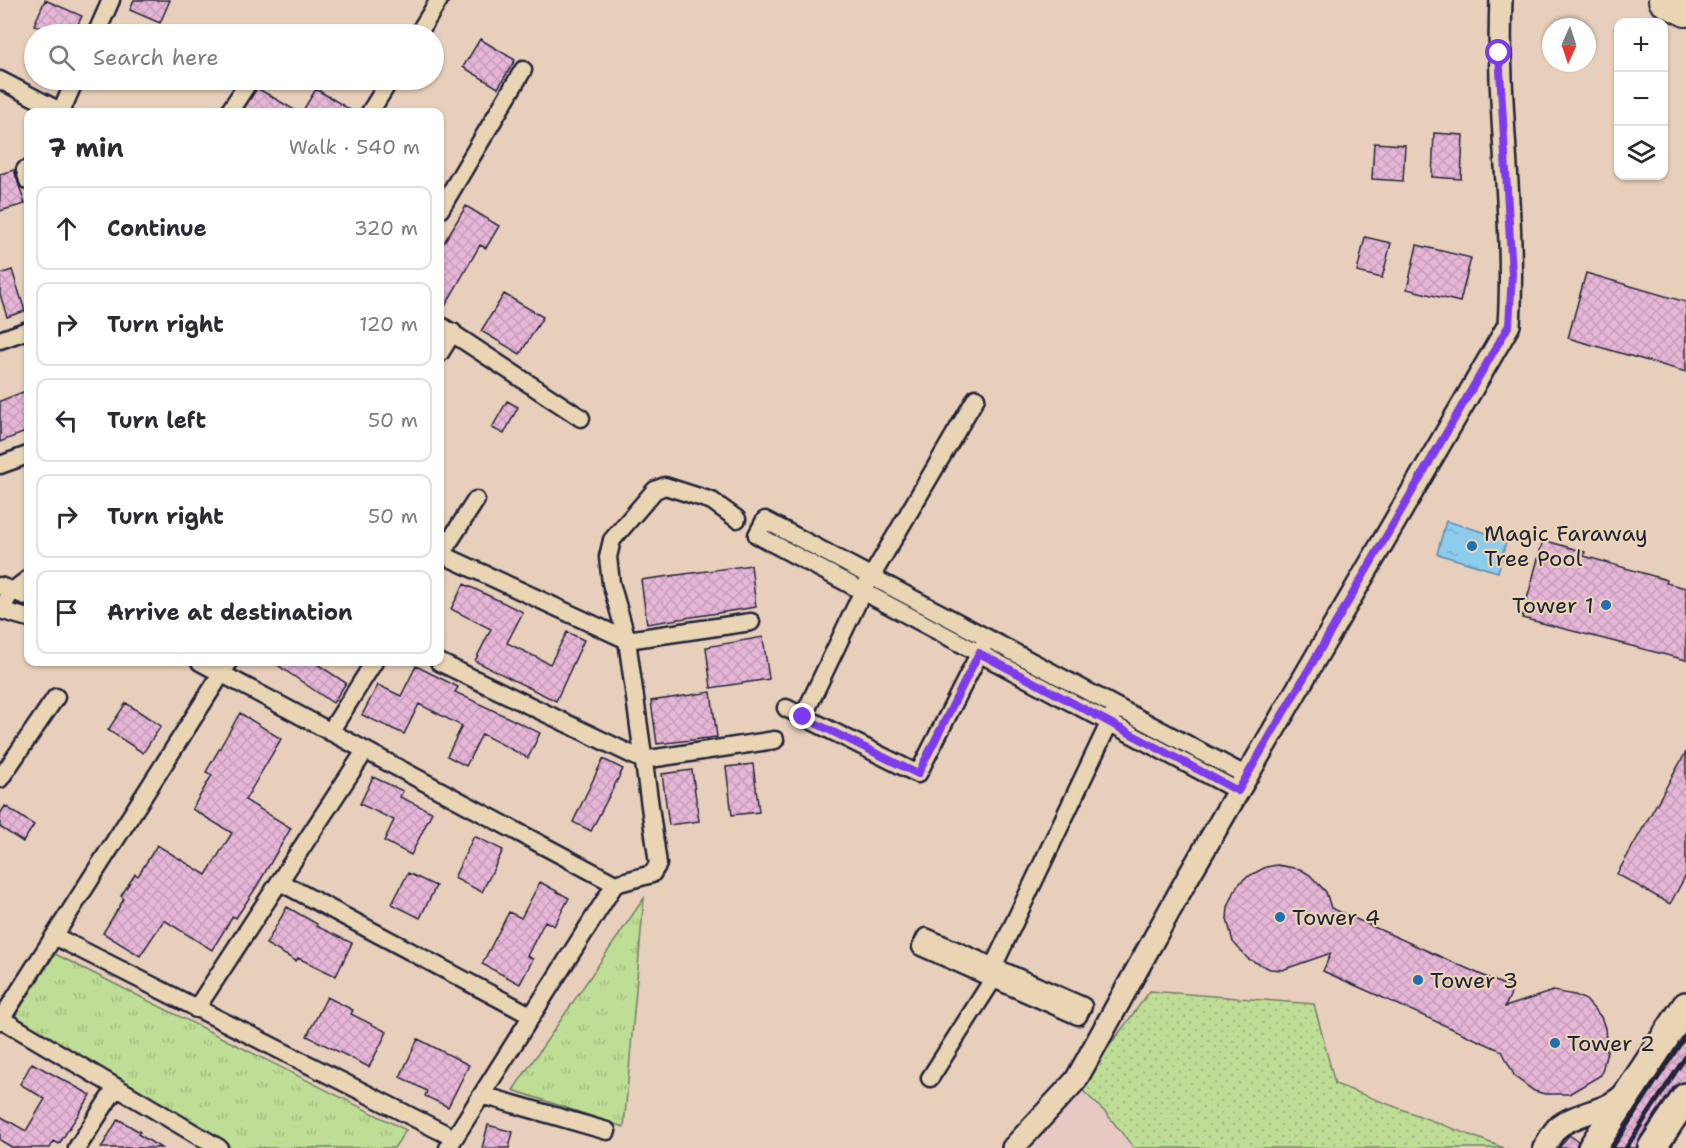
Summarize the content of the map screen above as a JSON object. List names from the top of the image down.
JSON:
{
  "places": [
    "Magic Faraway Tree Pool",
    "Tower 1",
    "Tower 4",
    "Tower 3",
    "Tower 2"
  ],
  "north": "bottom",
  "page": {
    "map_buttons": ["+", "−"],
    "search": "Search here",
    "heading": ["7 min", "Walk · 540 m"],
    "list": [
      ["Continue", "320 m"],
      ["Turn right", "120 m"],
      ["Turn left", "50 m"],
      ["Turn right", "50 m"],
      "Arrive at destination"
    ]
  }
}
